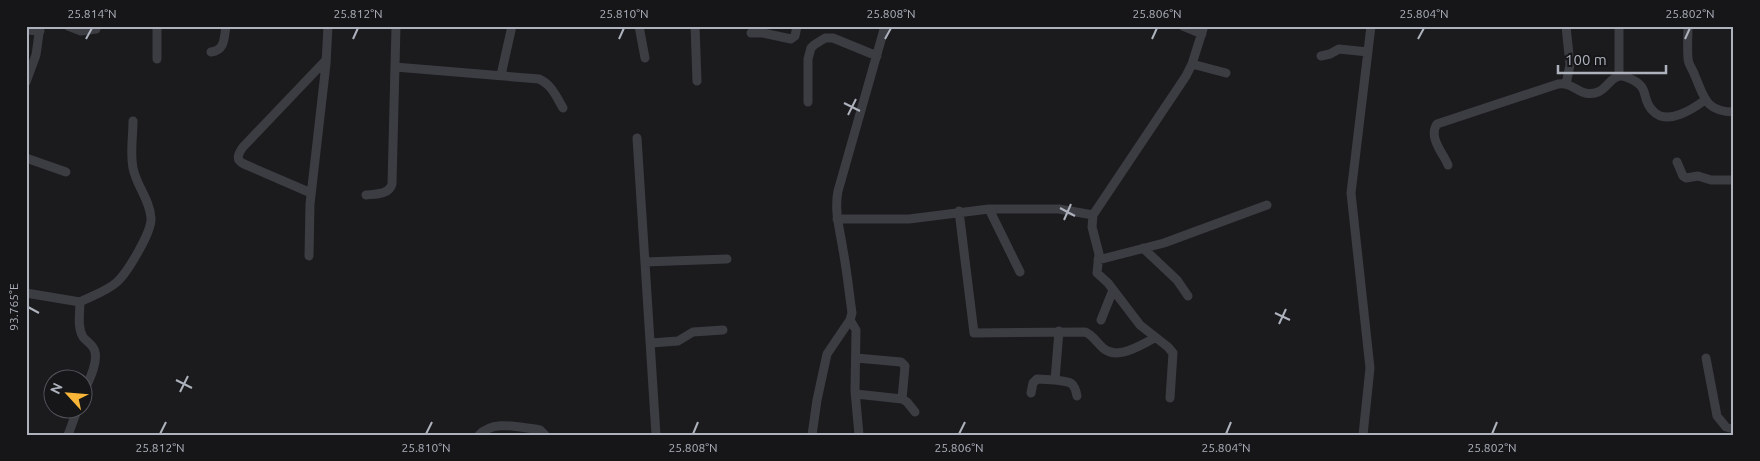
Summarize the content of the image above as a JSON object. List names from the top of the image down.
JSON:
{
  "scale_bar": "100 m",
  "north": "top left",
  "coordinates": [
    "25.814°N",
    "25.812°N",
    "25.810°N",
    "25.808°N",
    "25.806°N",
    "25.804°N",
    "25.802°N",
    "93.765°E"
  ]
}
